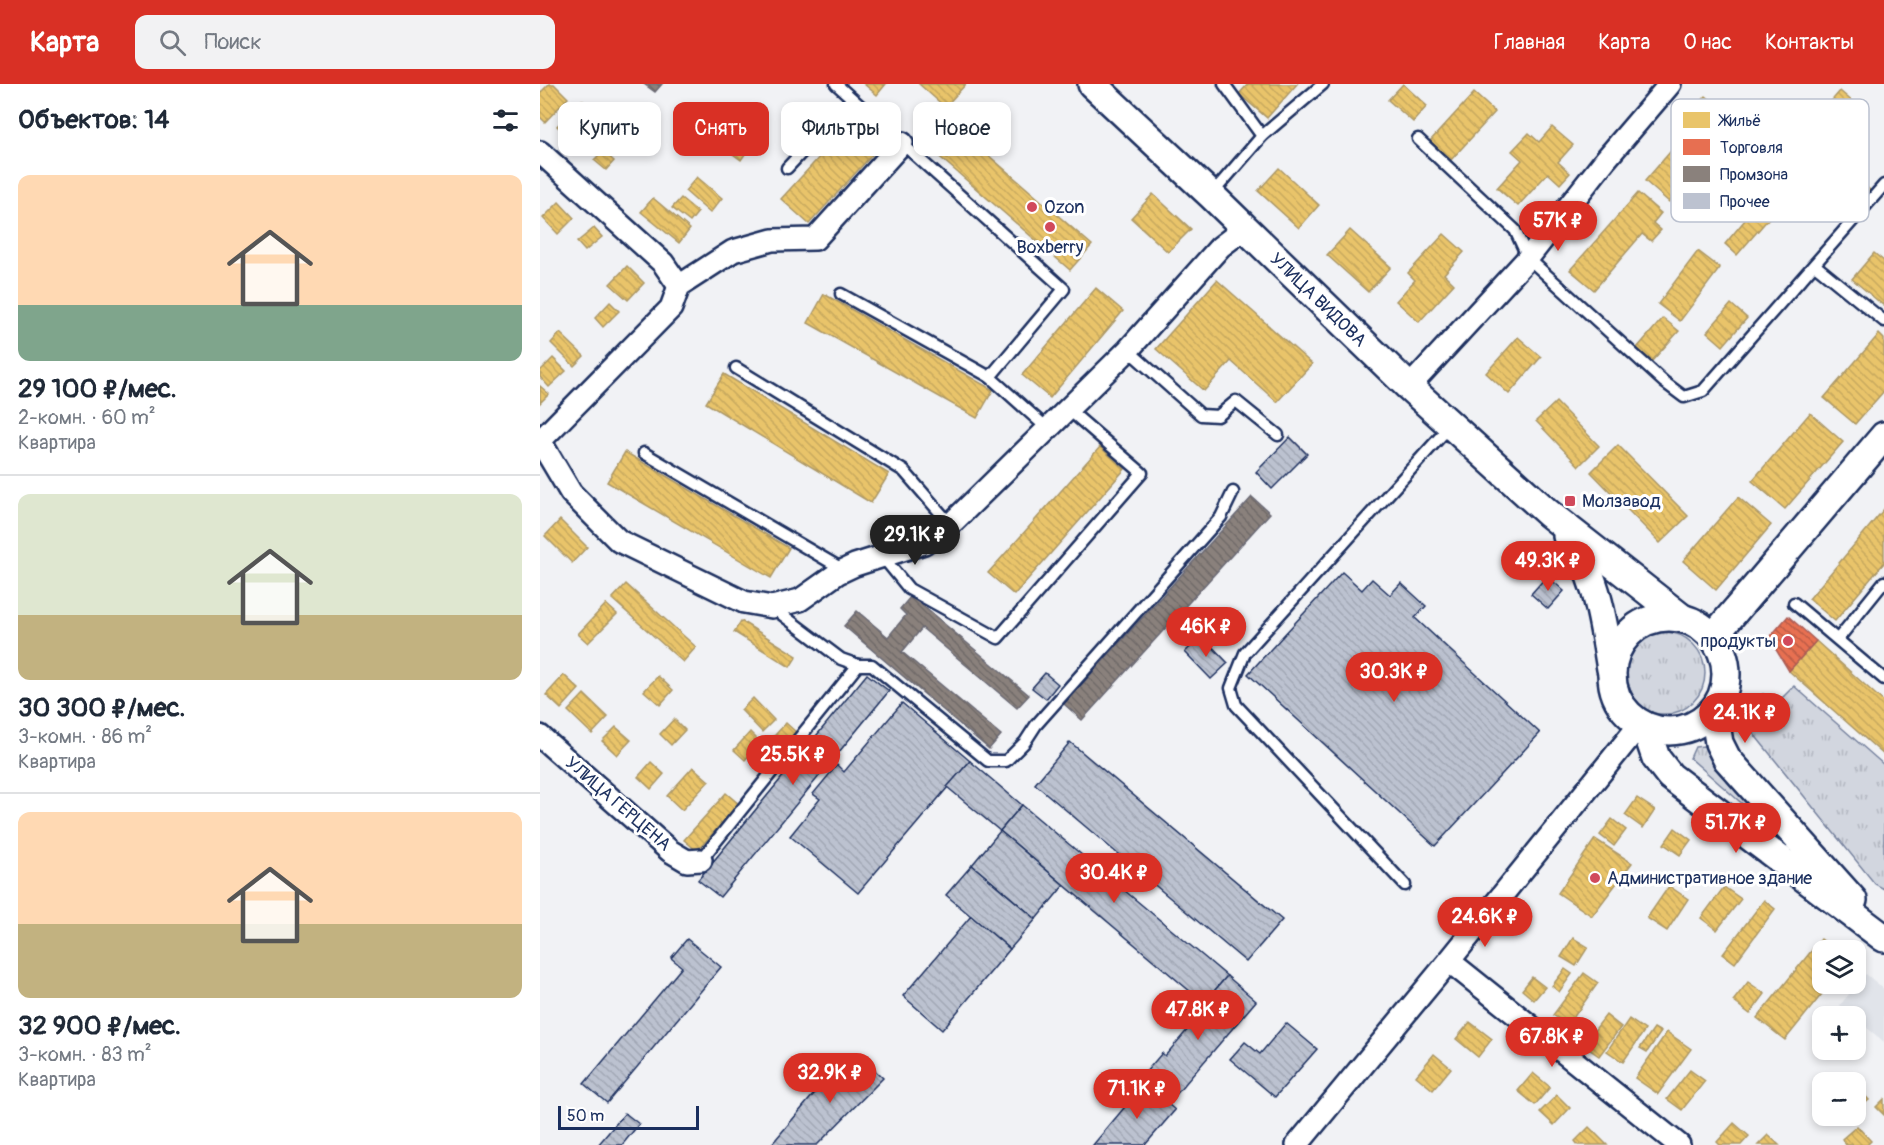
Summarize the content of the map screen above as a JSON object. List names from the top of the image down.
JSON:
{
  "streets": {
    "street": ["УЛИЦА ВИДОВА", "УЛИЦА ГЕРЦЕНА"]
  },
  "places": {
    "other": [
      "Ozon",
      "Boxberry",
      "продукты",
      "Административное здание"
    ],
    "transit": ["Молзавод"]
  },
  "legend": [
    "Жильё",
    "Торговля",
    "Промзона",
    "Прочее"
  ],
  "scale_bar": "50 m",
  "page": {
    "header": "Карта",
    "search": "Поиск",
    "nav": [
      "Главная",
      "Карта",
      "О нас",
      "Контакты"
    ],
    "heading": "Объектов: 14",
    "chip": [
      "Купить",
      "Снять",
      "Фильтры",
      "Новое"
    ],
    "list": [
      {
        "name": "29 100 ₽/мес.",
        "note": "2-комн. · 60 m² · Квартира"
      },
      {
        "name": "30 300 ₽/мес.",
        "note": "3-комн. · 86 m² · Квартира"
      },
      {
        "name": "32 900 ₽/мес.",
        "note": "3-комн. · 83 m² · Квартира"
      }
    ],
    "price": [
      "57K ₽",
      "29.1K ₽",
      "49.3K ₽",
      "46K ₽",
      "30.3K ₽",
      "24.1K ₽",
      "25.5K ₽",
      "51.7K ₽",
      "30.4K ₽",
      "24.6K ₽",
      "47.8K ₽",
      "67.8K ₽",
      "32.9K ₽",
      "71.1K ₽"
    ],
    "map_buttons": ["+", "−"],
    "scale": "50 m"
  }
}
